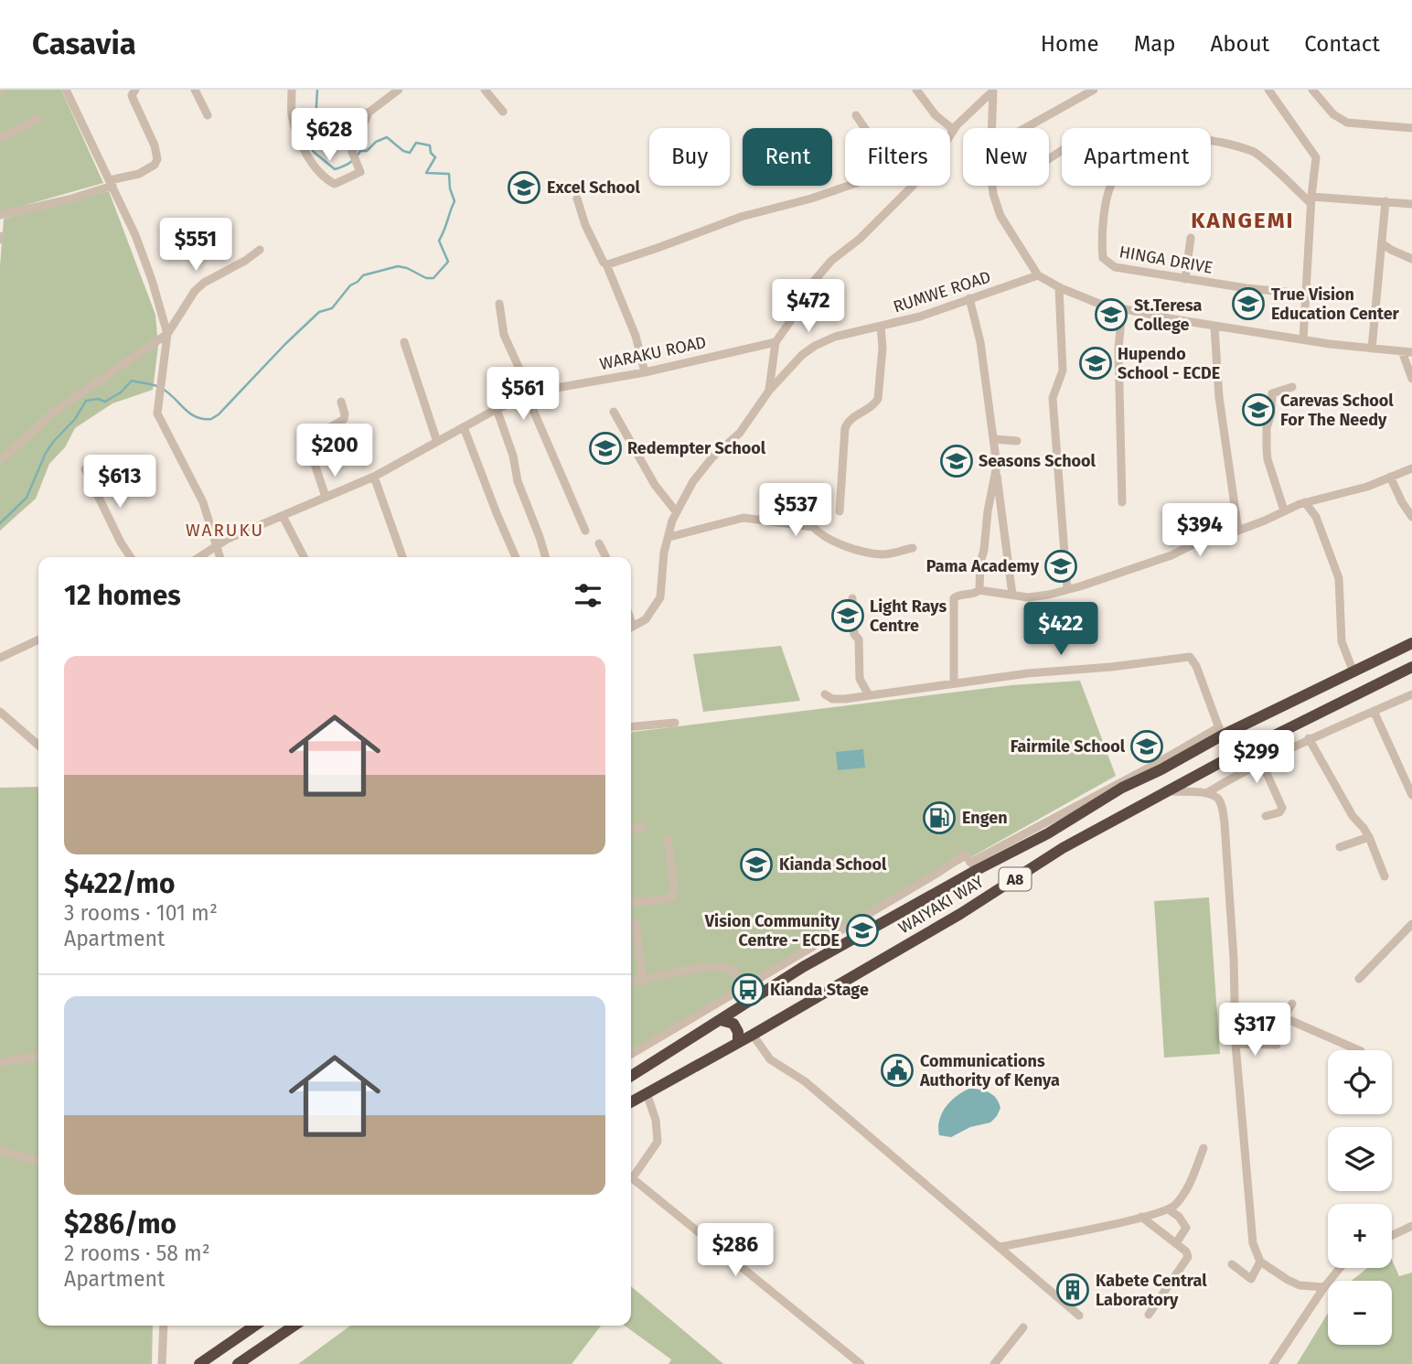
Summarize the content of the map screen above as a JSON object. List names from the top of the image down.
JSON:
{
  "streets": {
    "highway": ["A8", "WAIYAKI WAY"],
    "street": ["HINGA DRIVE", "RUMWE ROAD", "WARAKU ROAD"]
  },
  "districts": ["KANGEMI", "WARUKU"],
  "places": {
    "school or university": [
      "Excel School",
      "True Vision Education Center",
      "St.Teresa College",
      "Hupendo School - ECDE",
      "Carevas School For The Needy",
      "Redempter School",
      "Seasons School",
      "Pama Academy",
      "Light Rays Centre",
      "Fairmile School",
      "Kianda School",
      "Vision Community Centre - ECDE"
    ],
    "fuel station": ["Engen"],
    "bus stop": ["Kianda Stage"],
    "public building": ["Communications Authority of Kenya"],
    "building": ["Kabete Central Laboratory"]
  },
  "page": {
    "header": "Casavia",
    "nav": [
      "Home",
      "Map",
      "About",
      "Contact"
    ],
    "price": [
      "$628",
      "$551",
      "$472",
      "$561",
      "$200",
      "$613",
      "$537",
      "$394",
      "$422",
      "$299",
      "$317",
      "$286"
    ],
    "chip": [
      "Buy",
      "Rent",
      "Filters",
      "New",
      "Apartment"
    ],
    "heading": "12 homes",
    "list": [
      {
        "name": "$422/mo",
        "note": "3 rooms · 101 m² · Apartment"
      },
      {
        "name": "$286/mo",
        "note": "2 rooms · 58 m² · Apartment"
      }
    ],
    "map_buttons": ["+", "−"]
  }
}
